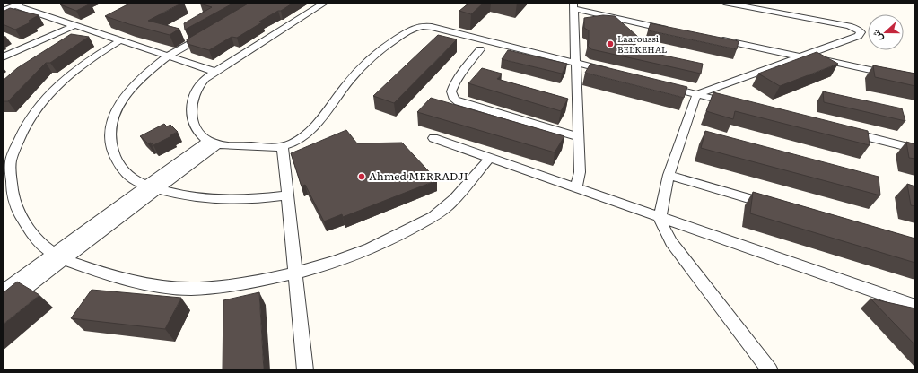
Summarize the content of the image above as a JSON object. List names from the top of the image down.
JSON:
{
  "places": ["Laaroussi BELKEHAL", "Ahmed MERRADJI"],
  "north": "left"
}
